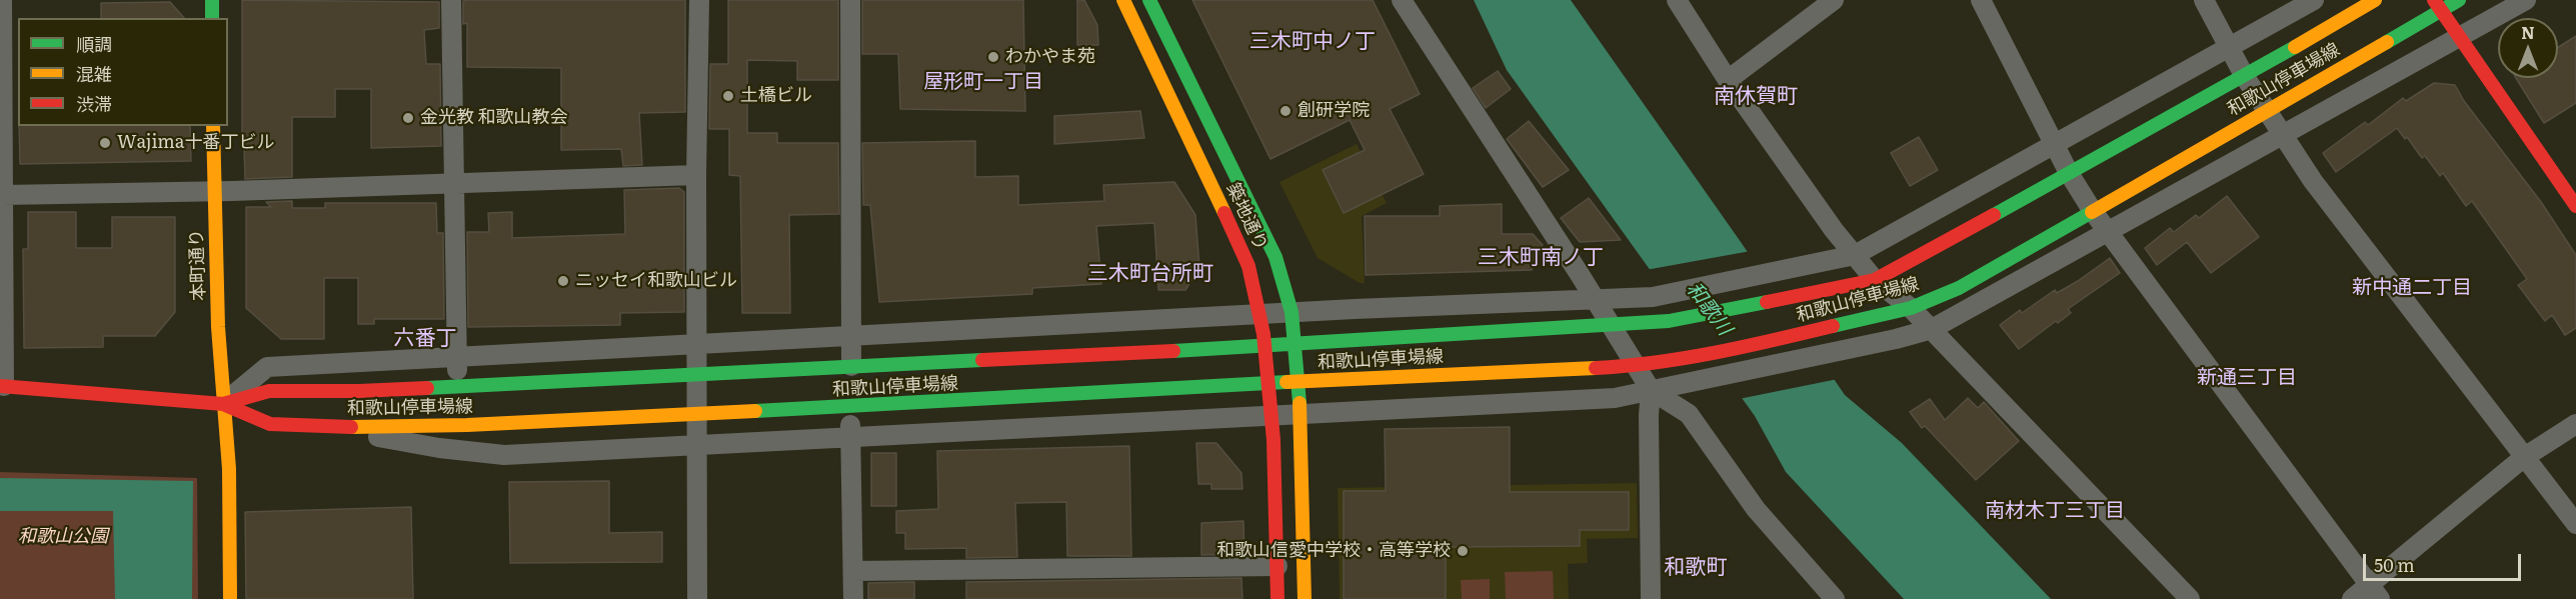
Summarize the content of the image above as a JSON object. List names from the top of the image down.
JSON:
{
  "streets": {
    "main road": ["和歌山停車場線", "築地通り", "本町通り"]
  },
  "crossings": [
    ["和歌山停車場線", "築地通り"],
    ["和歌山停車場線", "本町通り"]
  ],
  "districts": [
    "三木町中ノ丁",
    "屋形町一丁目",
    "南休賀町",
    "三木町南ノ丁",
    "三木町台所町",
    "新中通二丁目",
    "六番丁",
    "新通三丁目",
    "南材木丁三丁目",
    "和歌町"
  ],
  "water": ["和歌川"],
  "parks": ["和歌山公園"],
  "places": [
    "わかやま苑",
    "土橋ビル",
    "創研学院",
    "金光教 和歌山教会",
    "Wajima十番丁ビル",
    "ニッセイ和歌山ビル",
    "和歌山信愛中学校・高等学校"
  ],
  "legend": ["順調", "混雑", "渋滞"],
  "scale_bar": "50 m",
  "north": "top"
}
